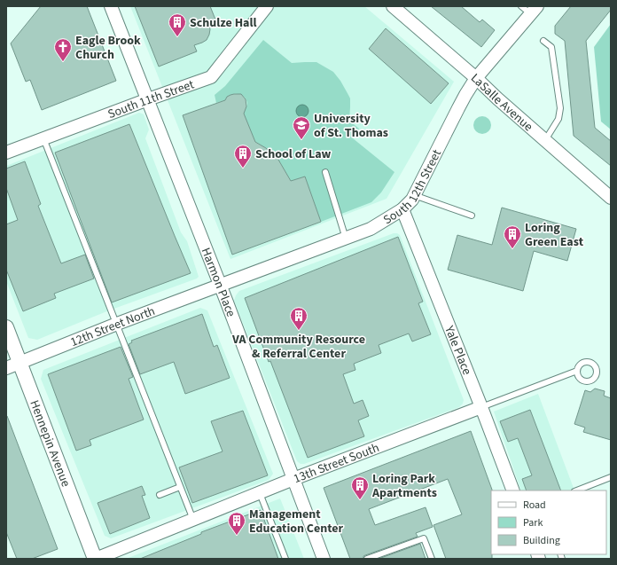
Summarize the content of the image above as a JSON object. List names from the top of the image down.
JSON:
{
  "streets": {
    "main road": ["Hennepin Avenue"],
    "street": [
      "South 11th Street",
      "LaSalle Avenue",
      "South 12th Street",
      "Harmon Place",
      "12th Street North",
      "Yale Place",
      "13th Street South"
    ]
  },
  "crossings": [
    ["South 11th Street", "Harmon Place"],
    ["LaSalle Avenue", "South 12th Street"],
    ["South 12th Street", "Harmon Place"],
    ["South 12th Street", "12th Street North"],
    ["South 12th Street", "Yale Place"],
    ["Harmon Place", "12th Street North"],
    ["Harmon Place", "13th Street South"],
    ["12th Street North", "Hennepin Avenue"],
    ["Yale Place", "13th Street South"],
    ["Hennepin Avenue", "13th Street South"]
  ],
  "places": {
    "building": [
      "Schulze Hall",
      "School of Law",
      "Loring Green East",
      "VA Community Resource & Referral Center",
      "Loring Park Apartments",
      "Management Education Center"
    ],
    "church": ["Eagle Brook Church"],
    "school or university": ["University of St. Thomas"]
  },
  "legend": ["Road", "Park", "Building"]
}
